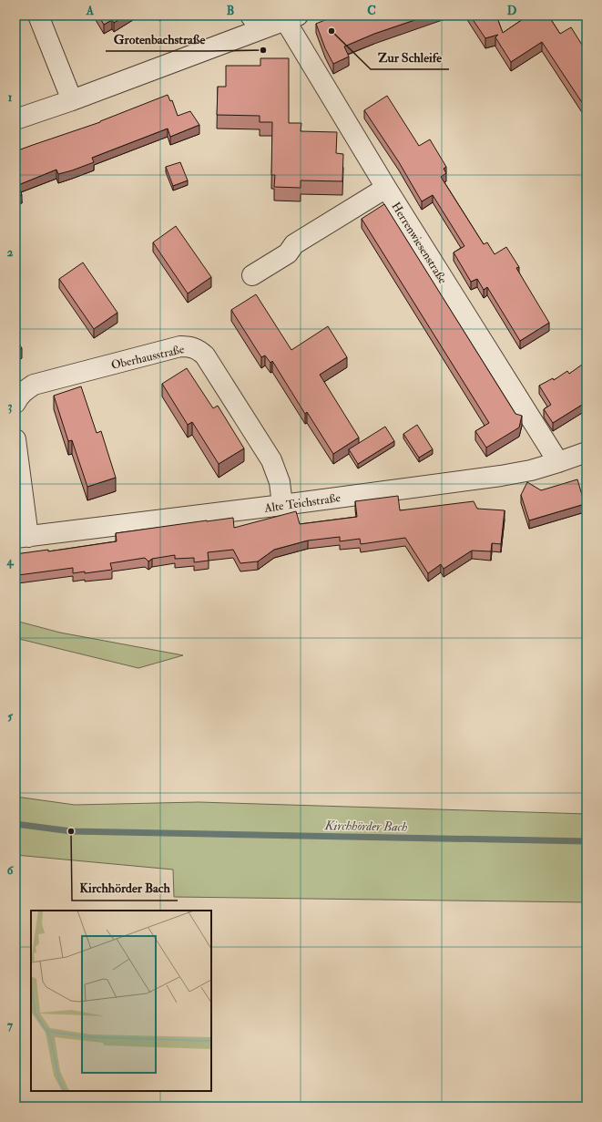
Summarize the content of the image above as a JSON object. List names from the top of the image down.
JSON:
{
  "streets": {
    "street": ["Herrenwiesenstraße", "Oberhausstraße", "Alte Teichstraße"]
  },
  "crossings": [
    ["Herrenwiesenstraße", "Alte Teichstraße"],
    ["Oberhausstraße", "Alte Teichstraße"]
  ],
  "water": ["Kirchhörder Bach"],
  "places": ["Zur Schleife", "Grotenbachstraße", "Kirchhörder Bach"],
  "grid": {
    "columns": [
      "A",
      "B",
      "C",
      "D"
    ],
    "rows": [
      "1",
      "2",
      "3",
      "4",
      "5",
      "6",
      "7"
    ]
  }
}
